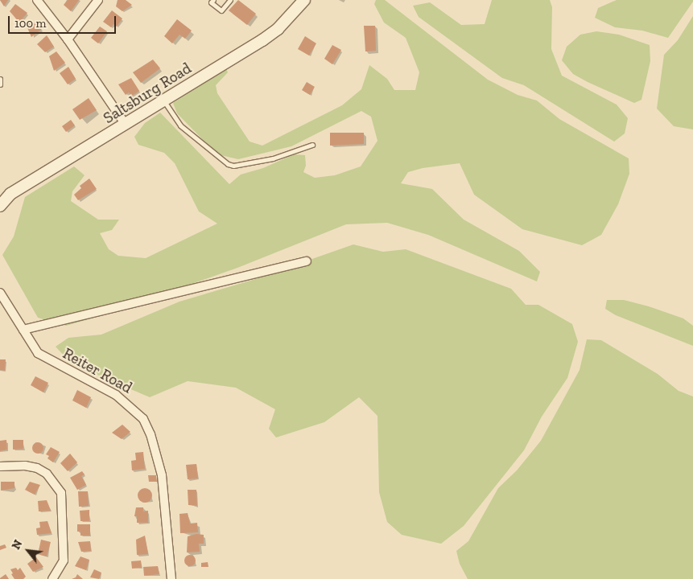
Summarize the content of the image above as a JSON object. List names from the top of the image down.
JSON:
{
  "streets": {
    "main road": ["Saltsburg Road"],
    "street": ["Reiter Road"]
  },
  "scale_bar": "100 m",
  "north": "top left"
}
